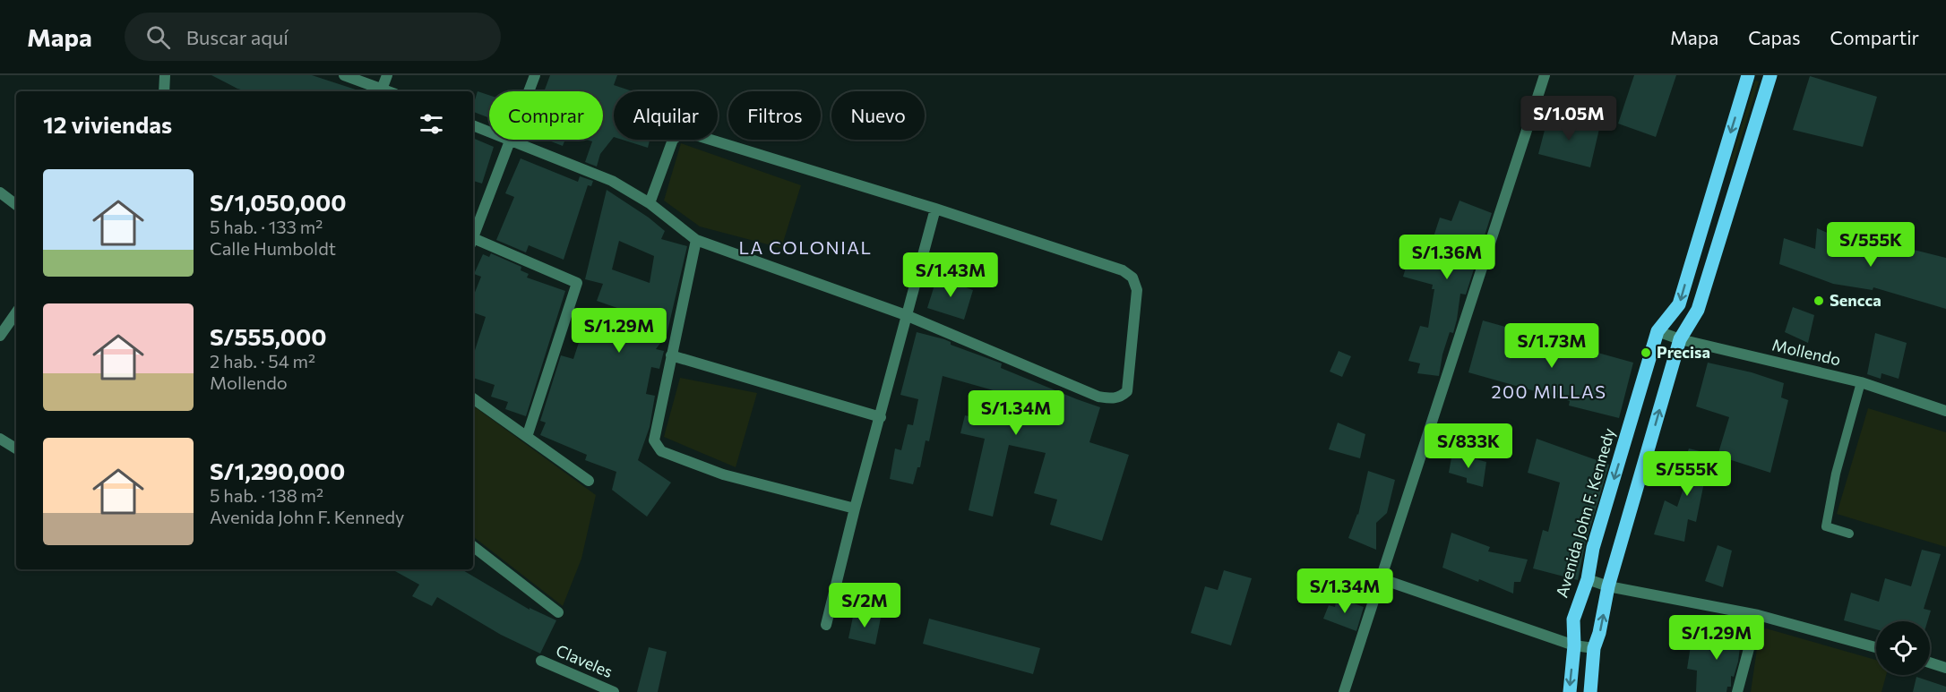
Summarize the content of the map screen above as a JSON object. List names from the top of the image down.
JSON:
{
  "streets": {
    "main road": ["Avenida John F. Kennedy"],
    "street": ["Mollendo", "Claveles"]
  },
  "crossings": [
    ["Mollendo", "Avenida John F. Kennedy"]
  ],
  "districts": ["LA COLONIAL", "200 MILLAS"],
  "places": ["Sencca", "Precisa"],
  "page": {
    "header": "Mapa",
    "search": "Buscar aquí",
    "nav": ["Mapa", "Capas", "Compartir"],
    "chip": [
      "Comprar",
      "Alquilar",
      "Filtros",
      "Nuevo"
    ],
    "heading": "12 viviendas",
    "price": [
      "S/1.05M",
      "S/555K",
      "S/1.36M",
      "S/1.43M",
      "S/1.29M",
      "S/1.73M",
      "S/1.34M",
      "S/833K",
      "S/555K",
      "S/1.34M",
      "S/2M",
      "S/1.29M"
    ],
    "list": [
      {
        "name": "S/1,050,000",
        "note": "5 hab. · 133 m² · Calle Humboldt"
      },
      {
        "name": "S/555,000",
        "note": "2 hab. · 54 m² · Mollendo"
      },
      {
        "name": "S/1,290,000",
        "note": "5 hab. · 138 m² · Avenida John F. Kennedy"
      }
    ]
  }
}
